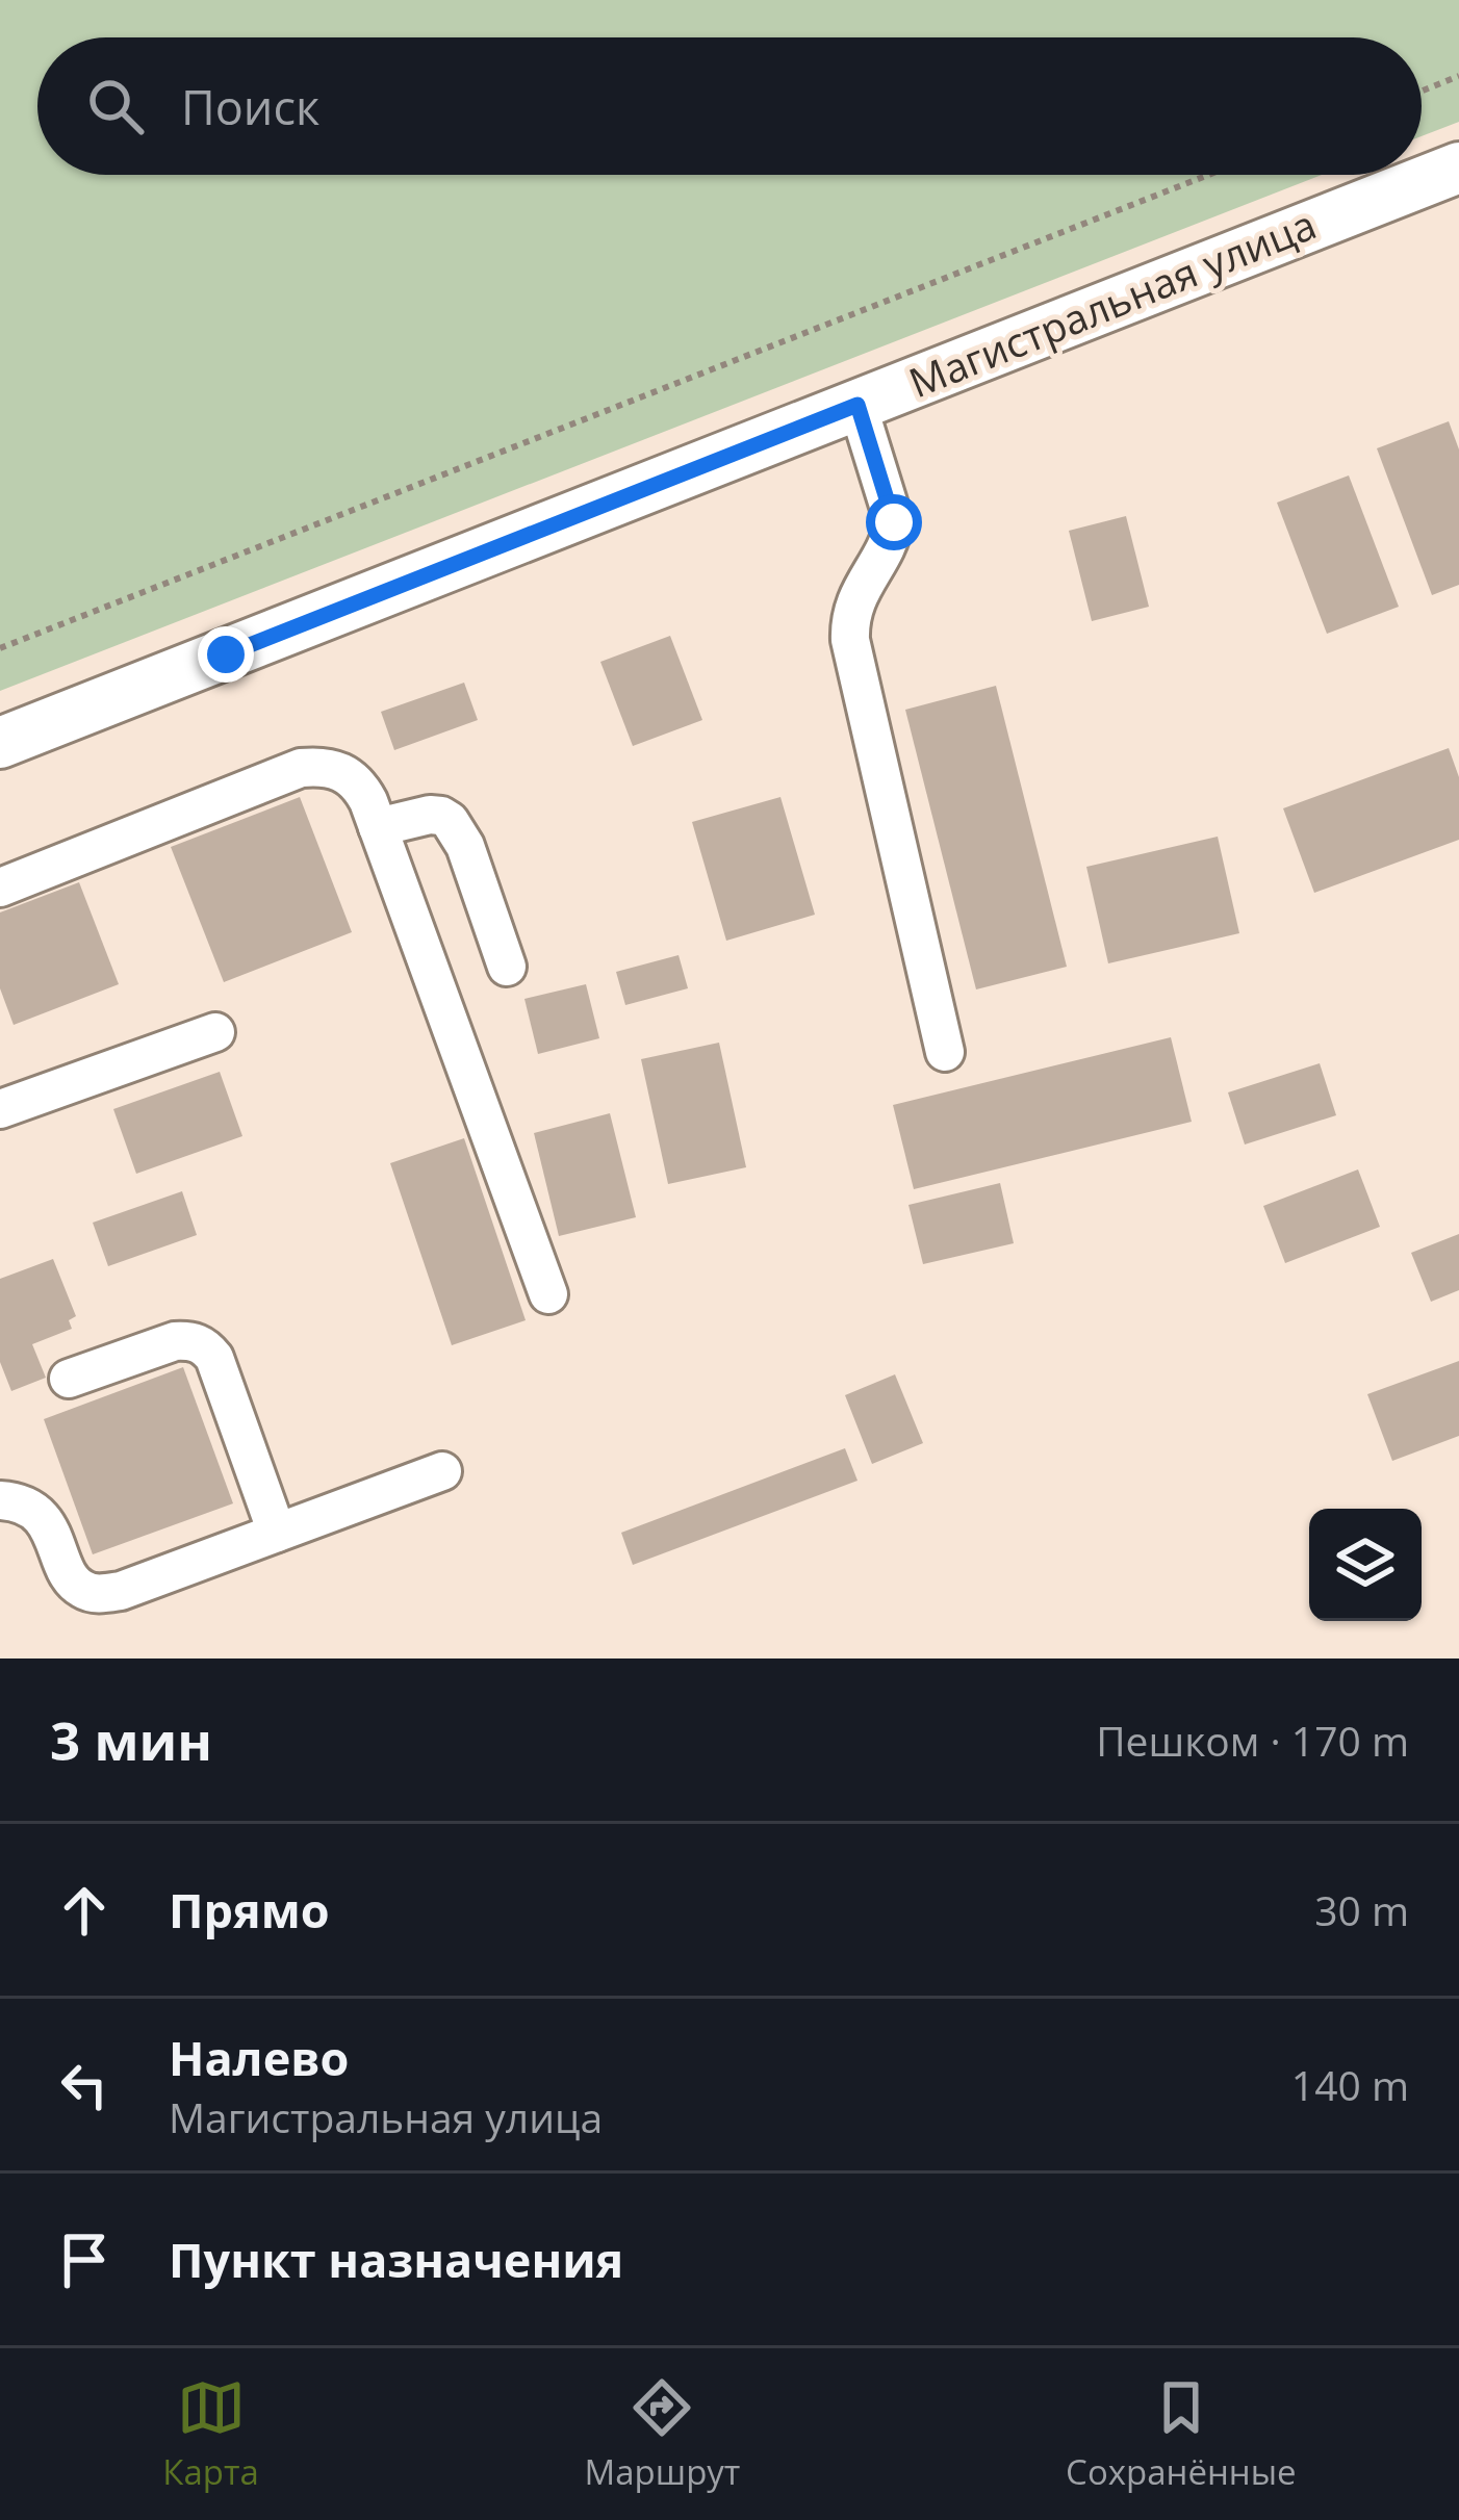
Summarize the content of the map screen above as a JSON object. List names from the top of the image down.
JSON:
{
  "streets": {
    "main road": ["Магистральная улица"]
  },
  "page": {
    "search": "Поиск",
    "heading": ["3 мин", "Пешком · 170 m"],
    "list": [
      ["Прямо", "30 m"],
      ["Налево", "Магистральная улица", "140 m"],
      "Пункт назначения"
    ],
    "nav": ["Карта", "Маршрут", "Сохранённые"]
  }
}
